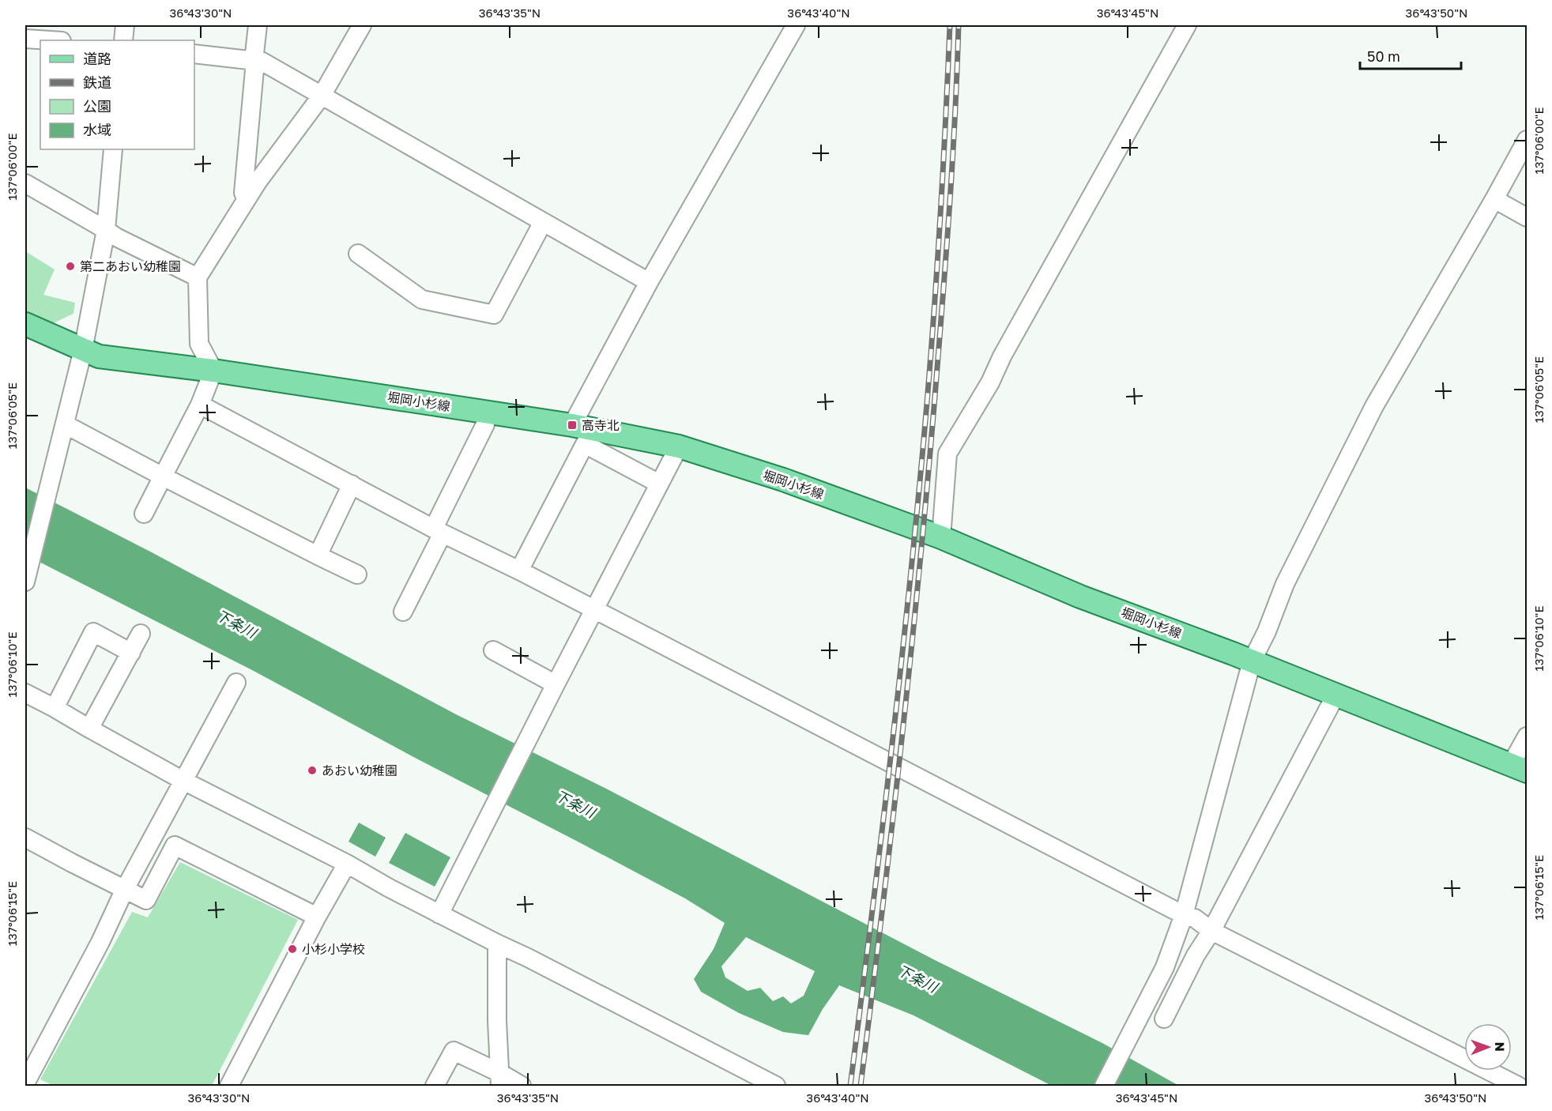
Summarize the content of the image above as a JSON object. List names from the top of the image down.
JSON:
{
  "streets": {
    "main road": ["堀岡小杉線"]
  },
  "water": ["下条川"],
  "places": {
    "other": ["第二あおい幼稚園", "あおい幼稚園", "小杉小学校"],
    "transit": ["高寺北"]
  },
  "legend": [
    "道路",
    "鉄道",
    "公園",
    "水域"
  ],
  "scale_bar": "50 m",
  "north": "right",
  "coordinates": [
    "36°43'30\"N",
    "36°43'35\"N",
    "36°43'40\"N",
    "36°43'45\"N",
    "36°43'50\"N",
    "137°06'00\"E",
    "137°06'05\"E",
    "137°06'10\"E",
    "137°06'15\"E"
  ]
}
